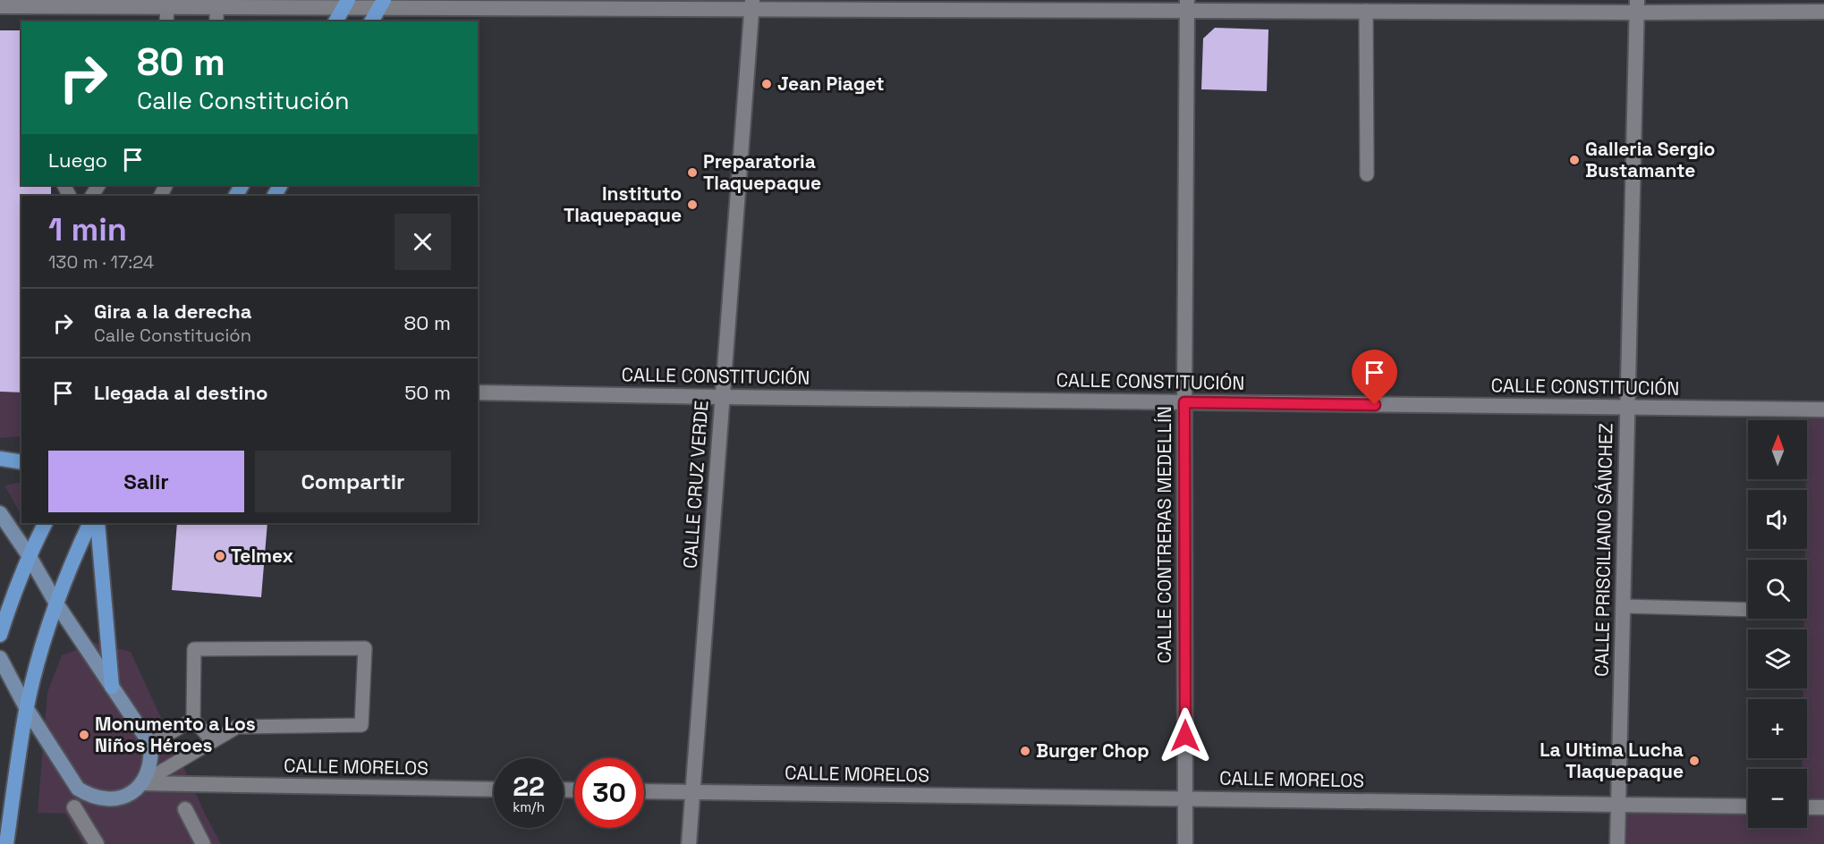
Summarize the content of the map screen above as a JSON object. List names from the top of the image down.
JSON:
{
  "streets": {
    "street": [
      "CALLE CONSTITUCIÓN",
      "CALLE CRUZ VERDE",
      "CALLE CONTRERAS MEDELLÍN",
      "CALLE PRISCILIANO SÁNCHEZ",
      "CALLE MORELOS"
    ]
  },
  "crossings": [
    ["CALLE CONSTITUCIÓN", "CALLE CRUZ VERDE"],
    ["CALLE CONSTITUCIÓN", "CALLE CONTRERAS MEDELLÍN"],
    ["CALLE CONSTITUCIÓN", "CALLE PRISCILIANO SÁNCHEZ"],
    ["CALLE CRUZ VERDE", "CALLE MORELOS"],
    ["CALLE CONTRERAS MEDELLÍN", "CALLE MORELOS"],
    ["CALLE PRISCILIANO SÁNCHEZ", "CALLE MORELOS"]
  ],
  "places": [
    "Jean Piaget",
    "Galleria Sergio Bustamante",
    "Preparatoria Tlaquepaque",
    "Instituto Tlaquepaque",
    "Telmex",
    "Monumento a Los Niños Héroes",
    "Burger Chop",
    "La Ultima Lucha Tlaquepaque"
  ],
  "north": "top",
  "page": {
    "turn": ["80 m", "Calle Constitución"],
    "then": "Luego",
    "heading": ["1 min", "130 m · 17:24"],
    "list": [
      {
        "name": "Gira a la derecha",
        "note": "Calle Constitución",
        "value": "80 m"
      },
      {
        "name": "Llegada al destino",
        "value": "50 m"
      }
    ],
    "map_buttons": ["+", "−"],
    "buttons": ["Salir", "Compartir"],
    "speed": "22 km/h",
    "limit": "30"
  }
}
